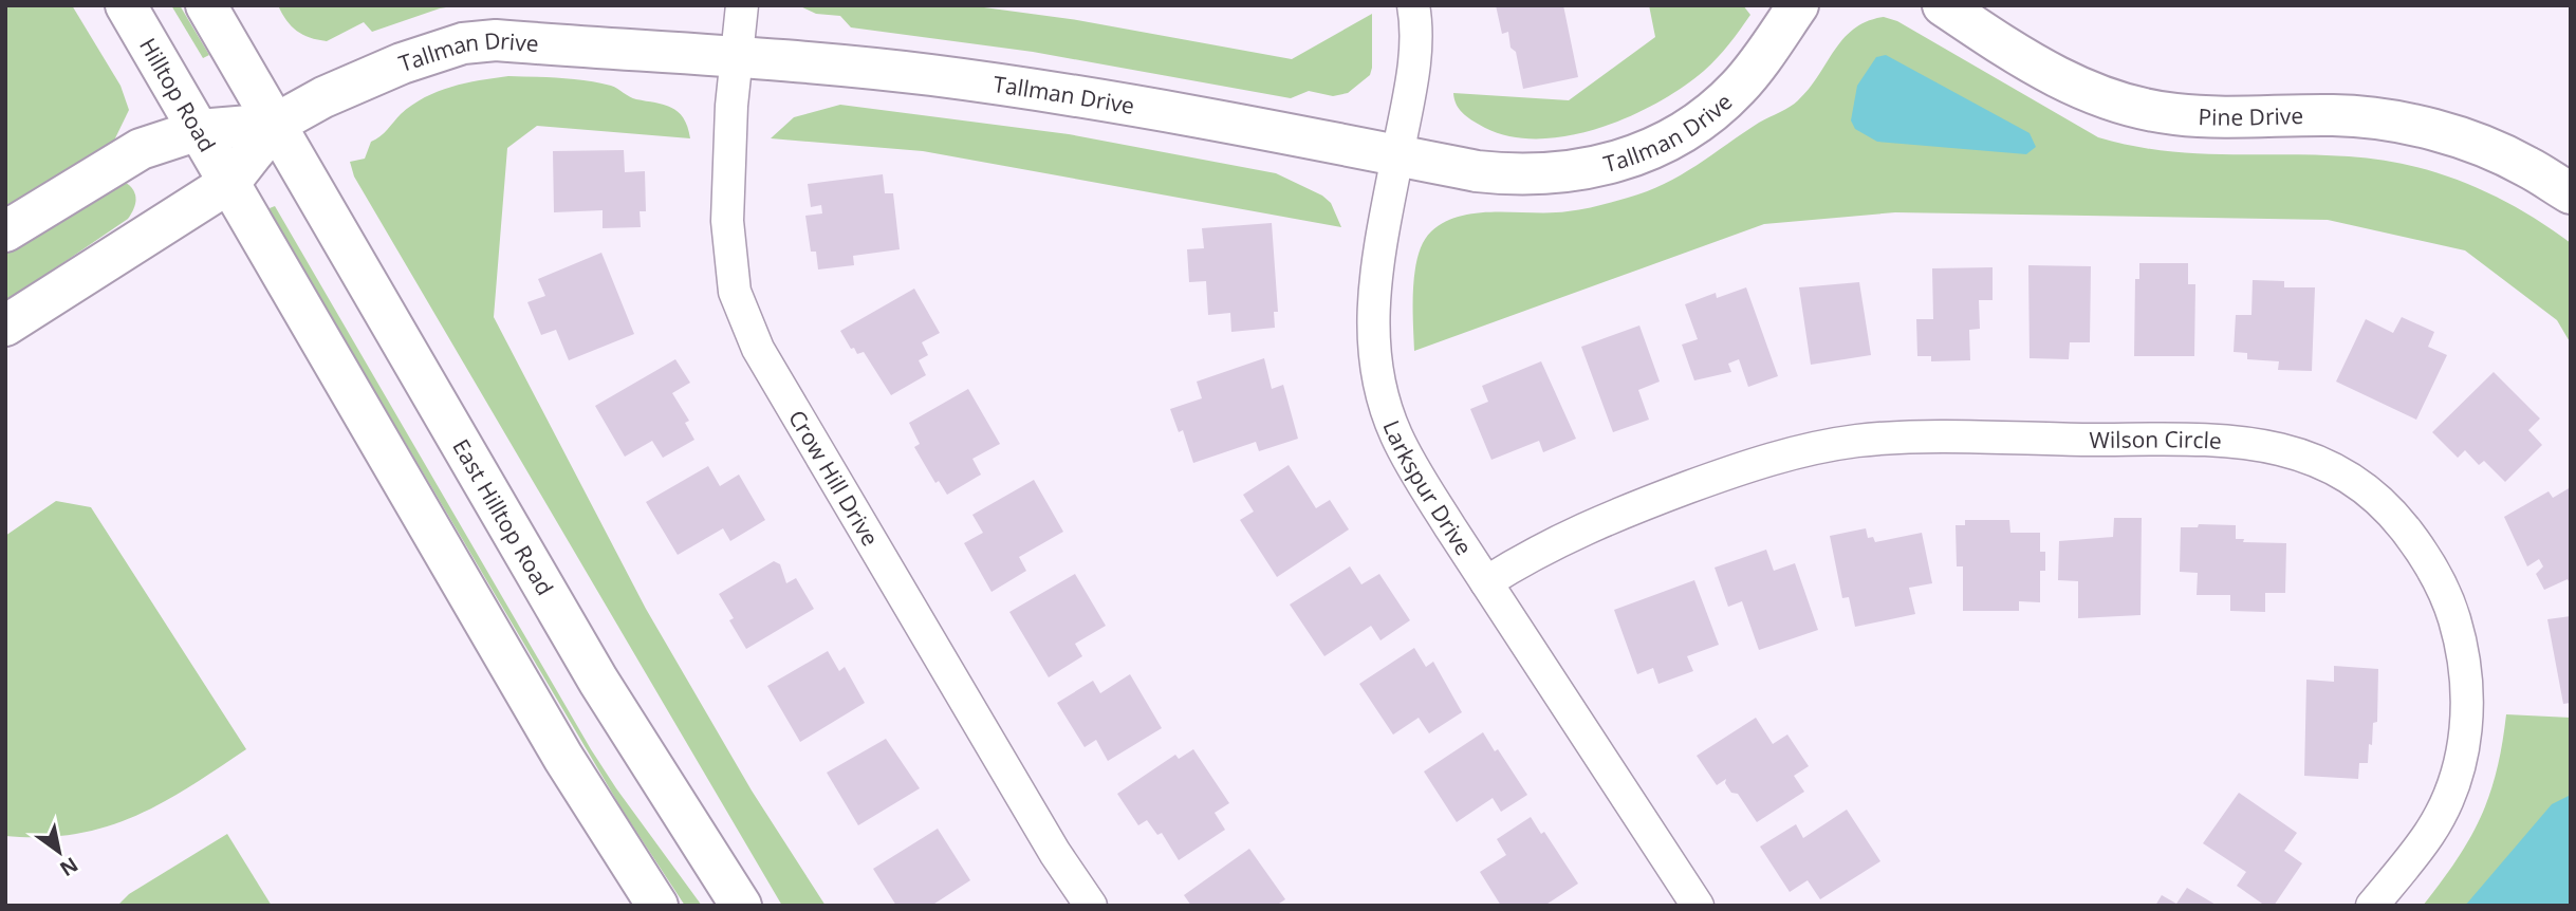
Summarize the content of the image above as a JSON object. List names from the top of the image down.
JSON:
{
  "streets": {
    "street": [
      "Tallman Drive",
      "Hilltop Road",
      "Pine Drive",
      "Wilson Circle",
      "Crow Hill Drive",
      "Larkspur Drive",
      "East Hilltop Road"
    ]
  },
  "crossings": [
    ["Tallman Drive", "Hilltop Road"],
    ["Tallman Drive", "Crow Hill Drive"],
    ["Tallman Drive", "Larkspur Drive"],
    ["Tallman Drive", "East Hilltop Road"],
    ["Wilson Circle", "Larkspur Drive"]
  ],
  "north": "bottom right"
}
